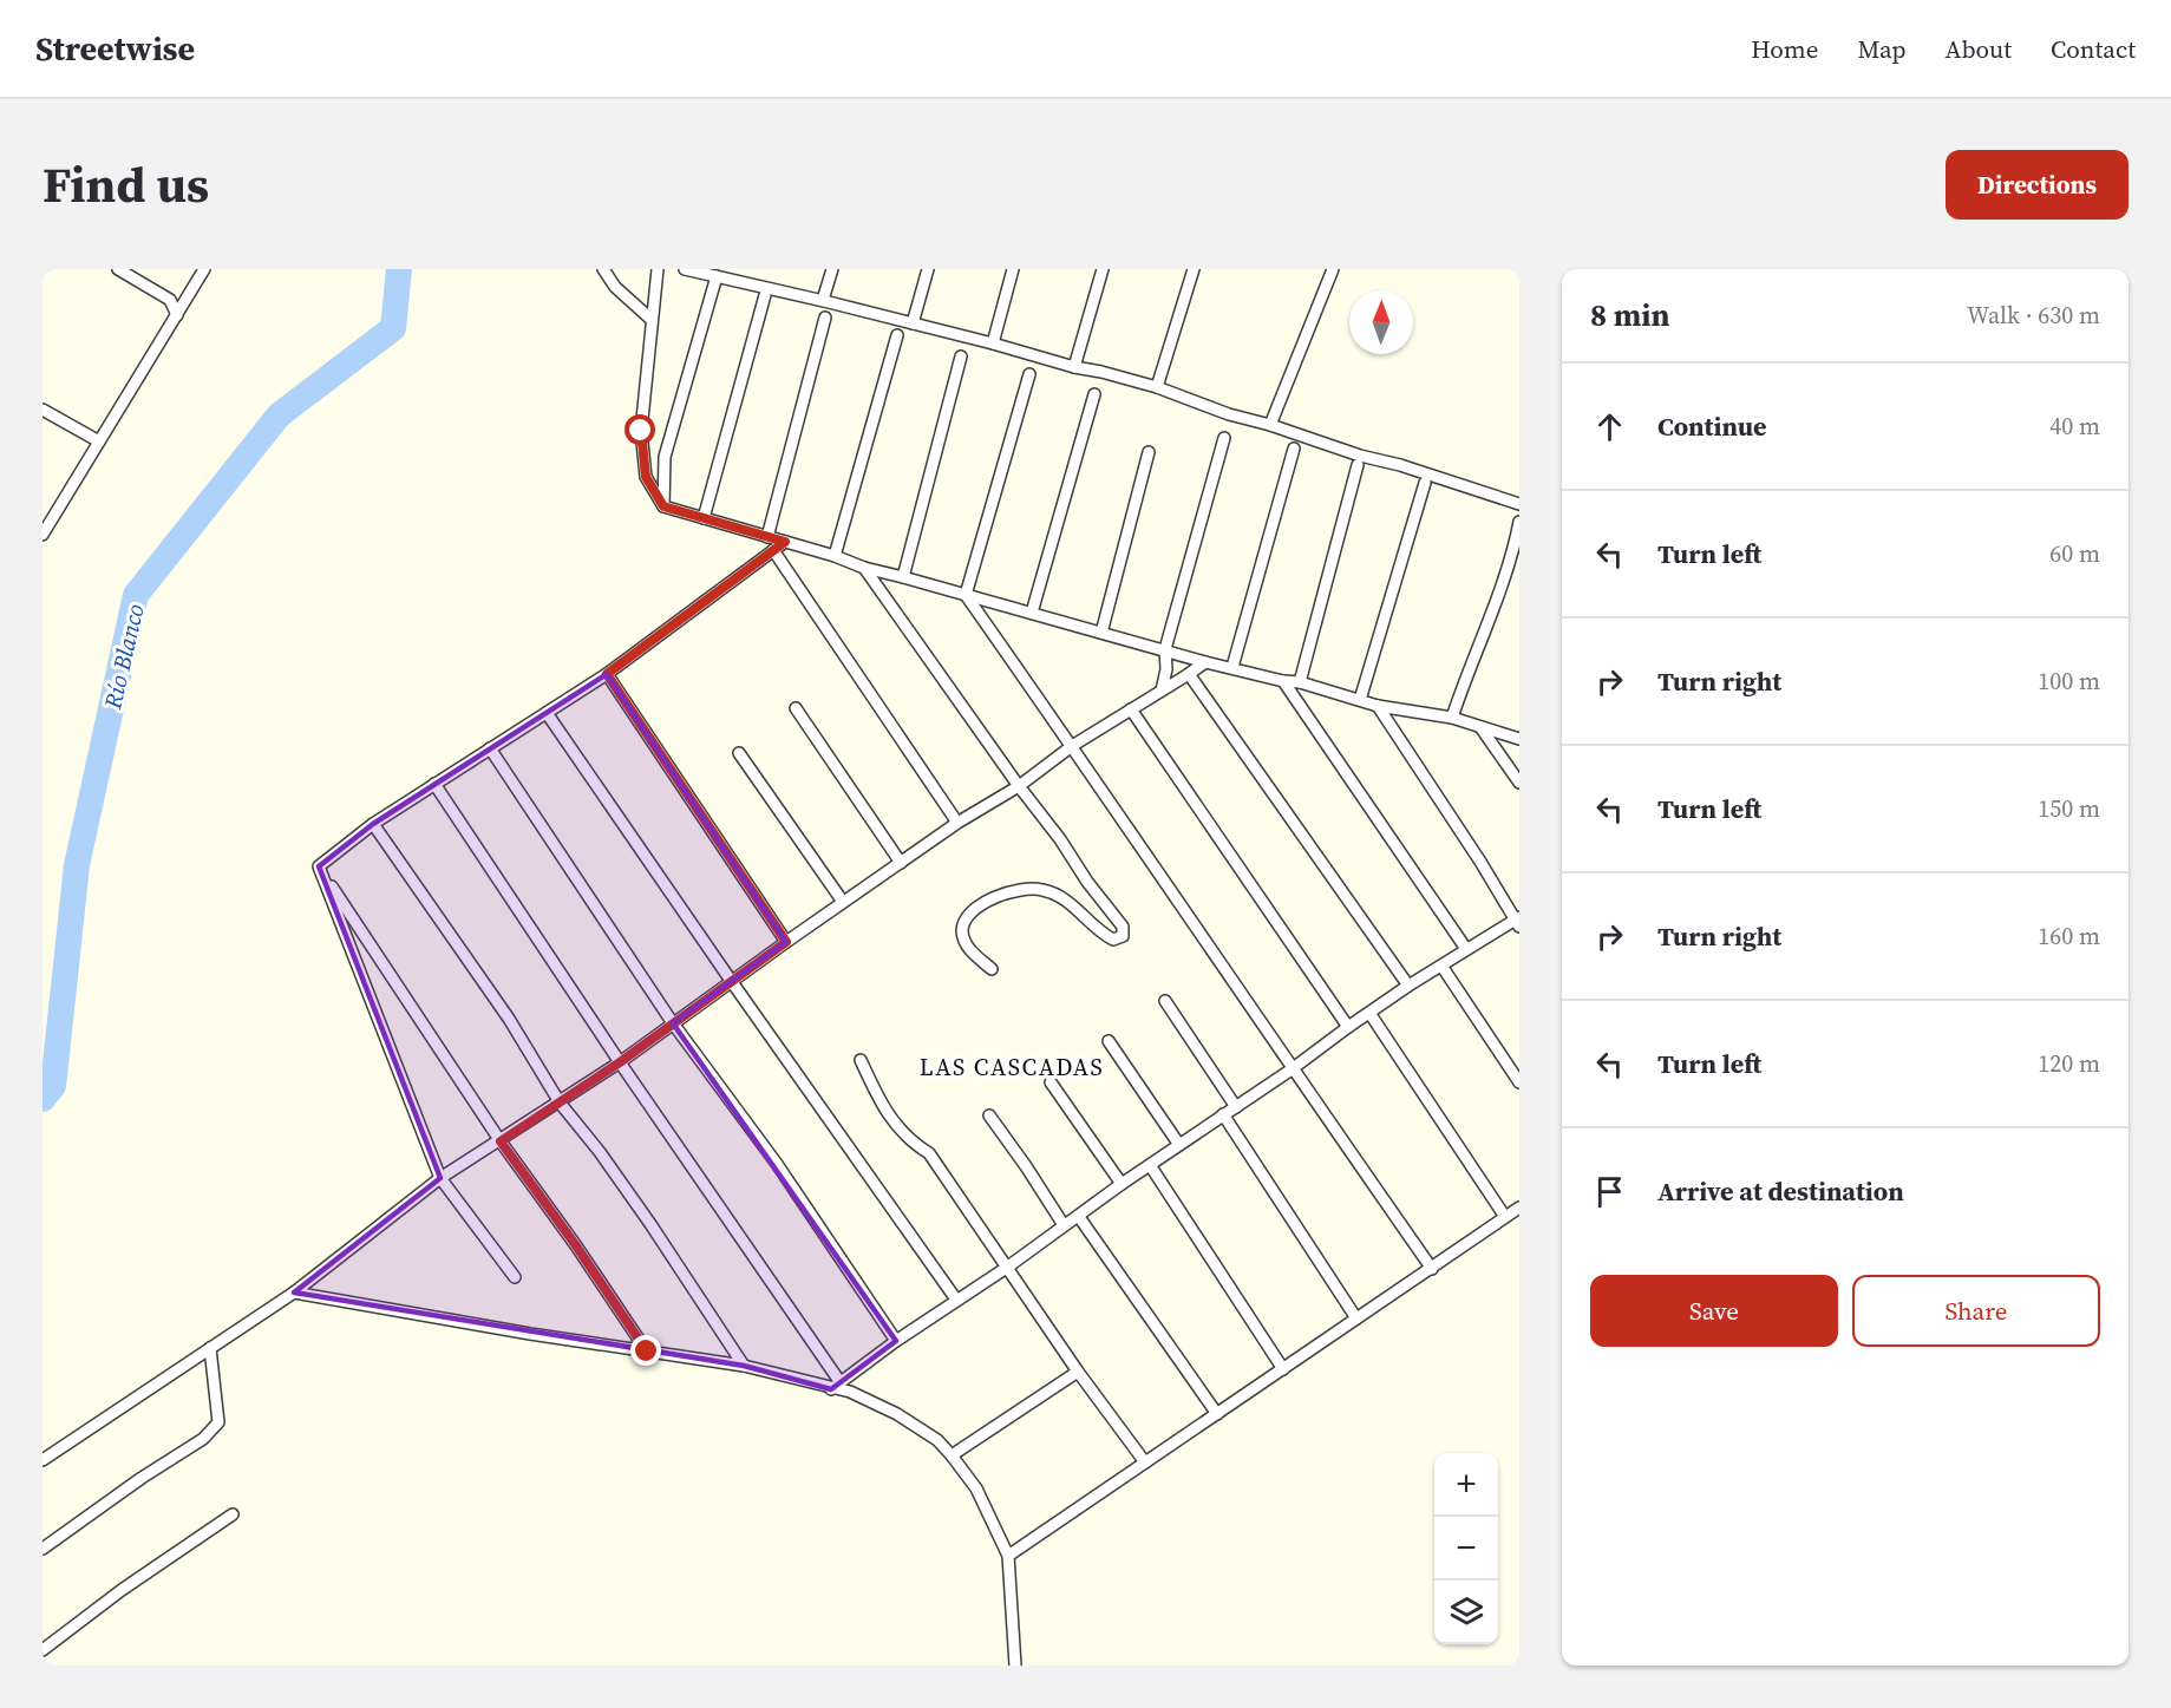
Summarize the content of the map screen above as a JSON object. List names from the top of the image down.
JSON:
{
  "districts": ["LAS CASCADAS"],
  "water": ["Río Blanco"],
  "north": "top",
  "page": {
    "header": "Streetwise",
    "nav": [
      "Home",
      "Map",
      "About",
      "Contact"
    ],
    "title": "Find us",
    "buttons": [
      "Directions",
      ["Save", "Share"]
    ],
    "heading": ["8 min", "Walk · 630 m"],
    "list": [
      ["Continue", "40 m"],
      ["Turn left", "60 m"],
      ["Turn right", "100 m"],
      ["Turn left", "150 m"],
      ["Turn right", "160 m"],
      ["Turn left", "120 m"],
      "Arrive at destination"
    ],
    "map_buttons": ["+", "−"]
  }
}
